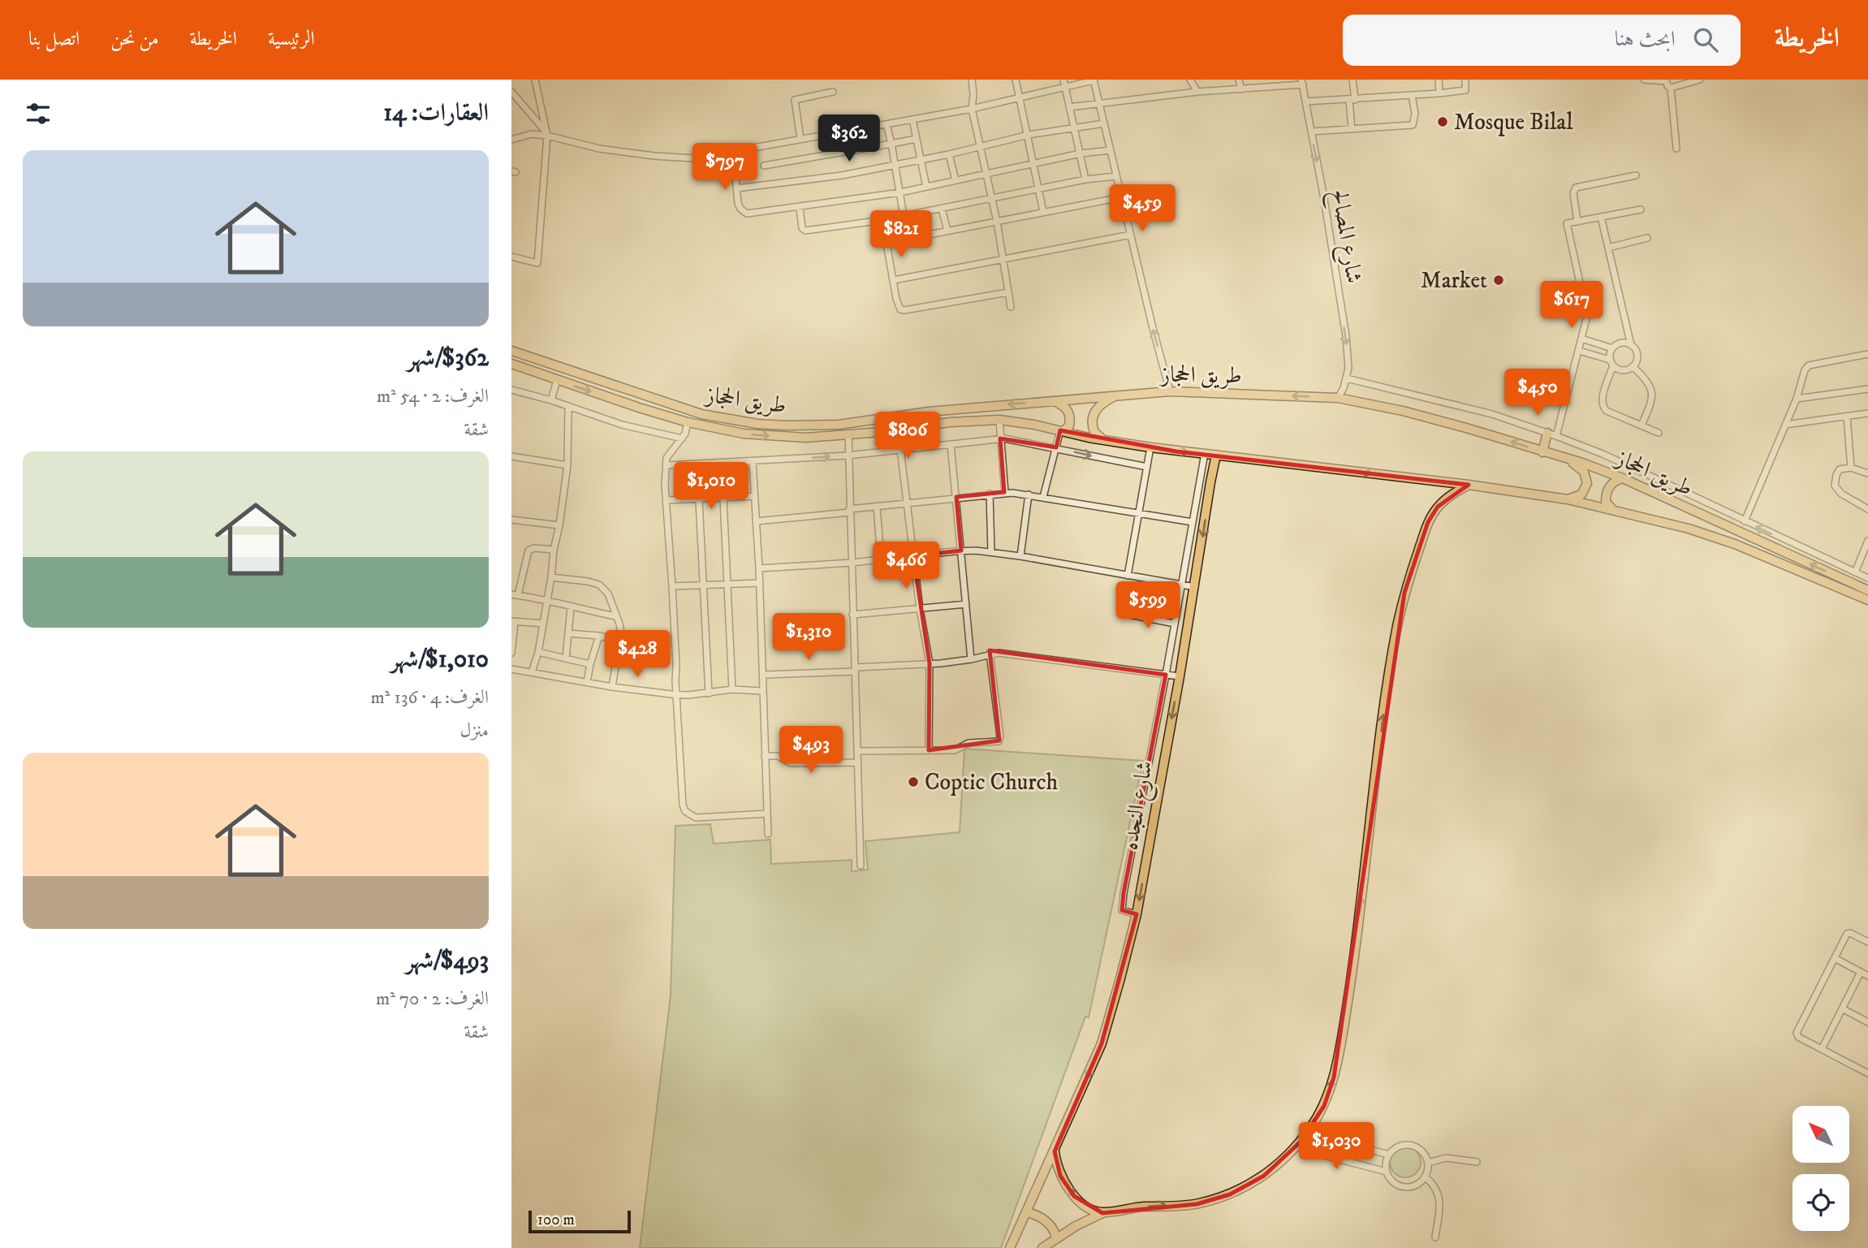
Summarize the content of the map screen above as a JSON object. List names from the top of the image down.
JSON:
{
  "streets": {
    "main road": ["طريق الحجاز", "شارع النجده"],
    "street": ["شارع المصالح"]
  },
  "crossings": [
    ["شارع المصالح", "طريق الحجاز"],
    ["طريق الحجاز", "شارع النجده"]
  ],
  "one_way": ["شارع المصالح", "شارع النجده"],
  "places": ["Mosque Bilal", "Market", "Coptic Church"],
  "scale_bar": "100 m",
  "north": "top left",
  "page": {
    "header": "الخريطة",
    "search": "ابحث هنا",
    "nav": [
      "الرئيسية",
      "الخريطة",
      "من نحن",
      "اتصل بنا"
    ],
    "heading": "العقارات: 14",
    "price": [
      "$362",
      "$797",
      "$459",
      "$821",
      "$617",
      "$450",
      "$806",
      "$1,010",
      "$466",
      "$599",
      "$1,310",
      "$428",
      "$493",
      "$1,030"
    ],
    "list": [
      {
        "name": "$362/شهر",
        "note": "الغرف: 2 · 54 m² · شقة"
      },
      {
        "name": "$1,010/شهر",
        "note": "الغرف: 4 · 136 m² · منزل"
      },
      {
        "name": "$493/شهر",
        "note": "الغرف: 2 · 70 m² · شقة"
      }
    ],
    "scale": "100 m"
  }
}
